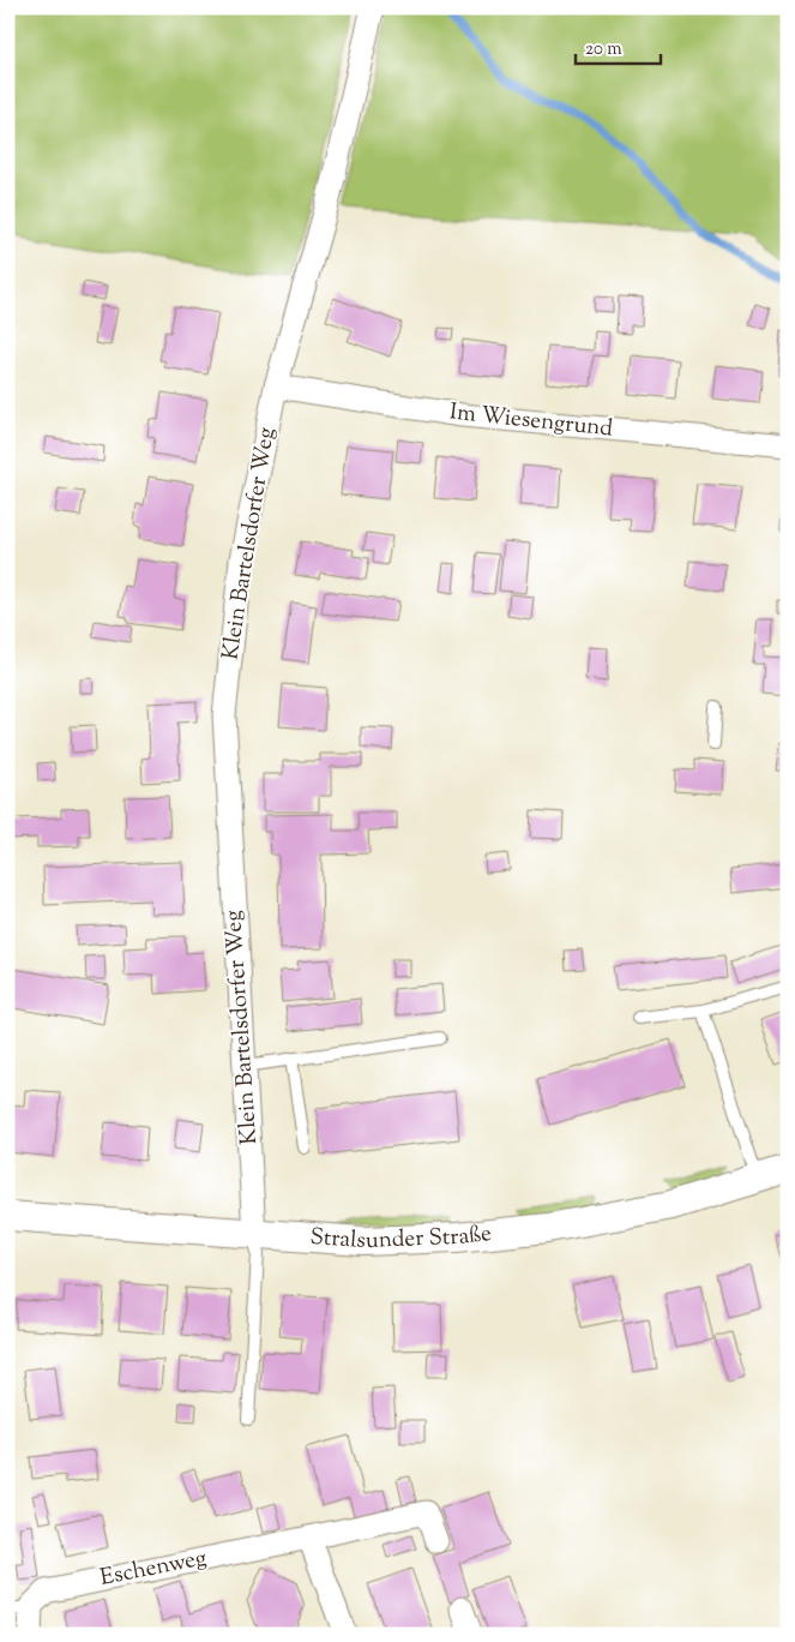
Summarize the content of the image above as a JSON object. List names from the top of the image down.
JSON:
{
  "streets": {
    "street": [
      "Im Wiesengrund",
      "Klein Bartelsdorfer Weg",
      "Stralsunder Straße",
      "Eschenweg"
    ]
  },
  "crossings": [
    ["Im Wiesengrund", "Klein Bartelsdorfer Weg"],
    ["Klein Bartelsdorfer Weg", "Stralsunder Straße"]
  ],
  "scale_bar": "20 m"
}
